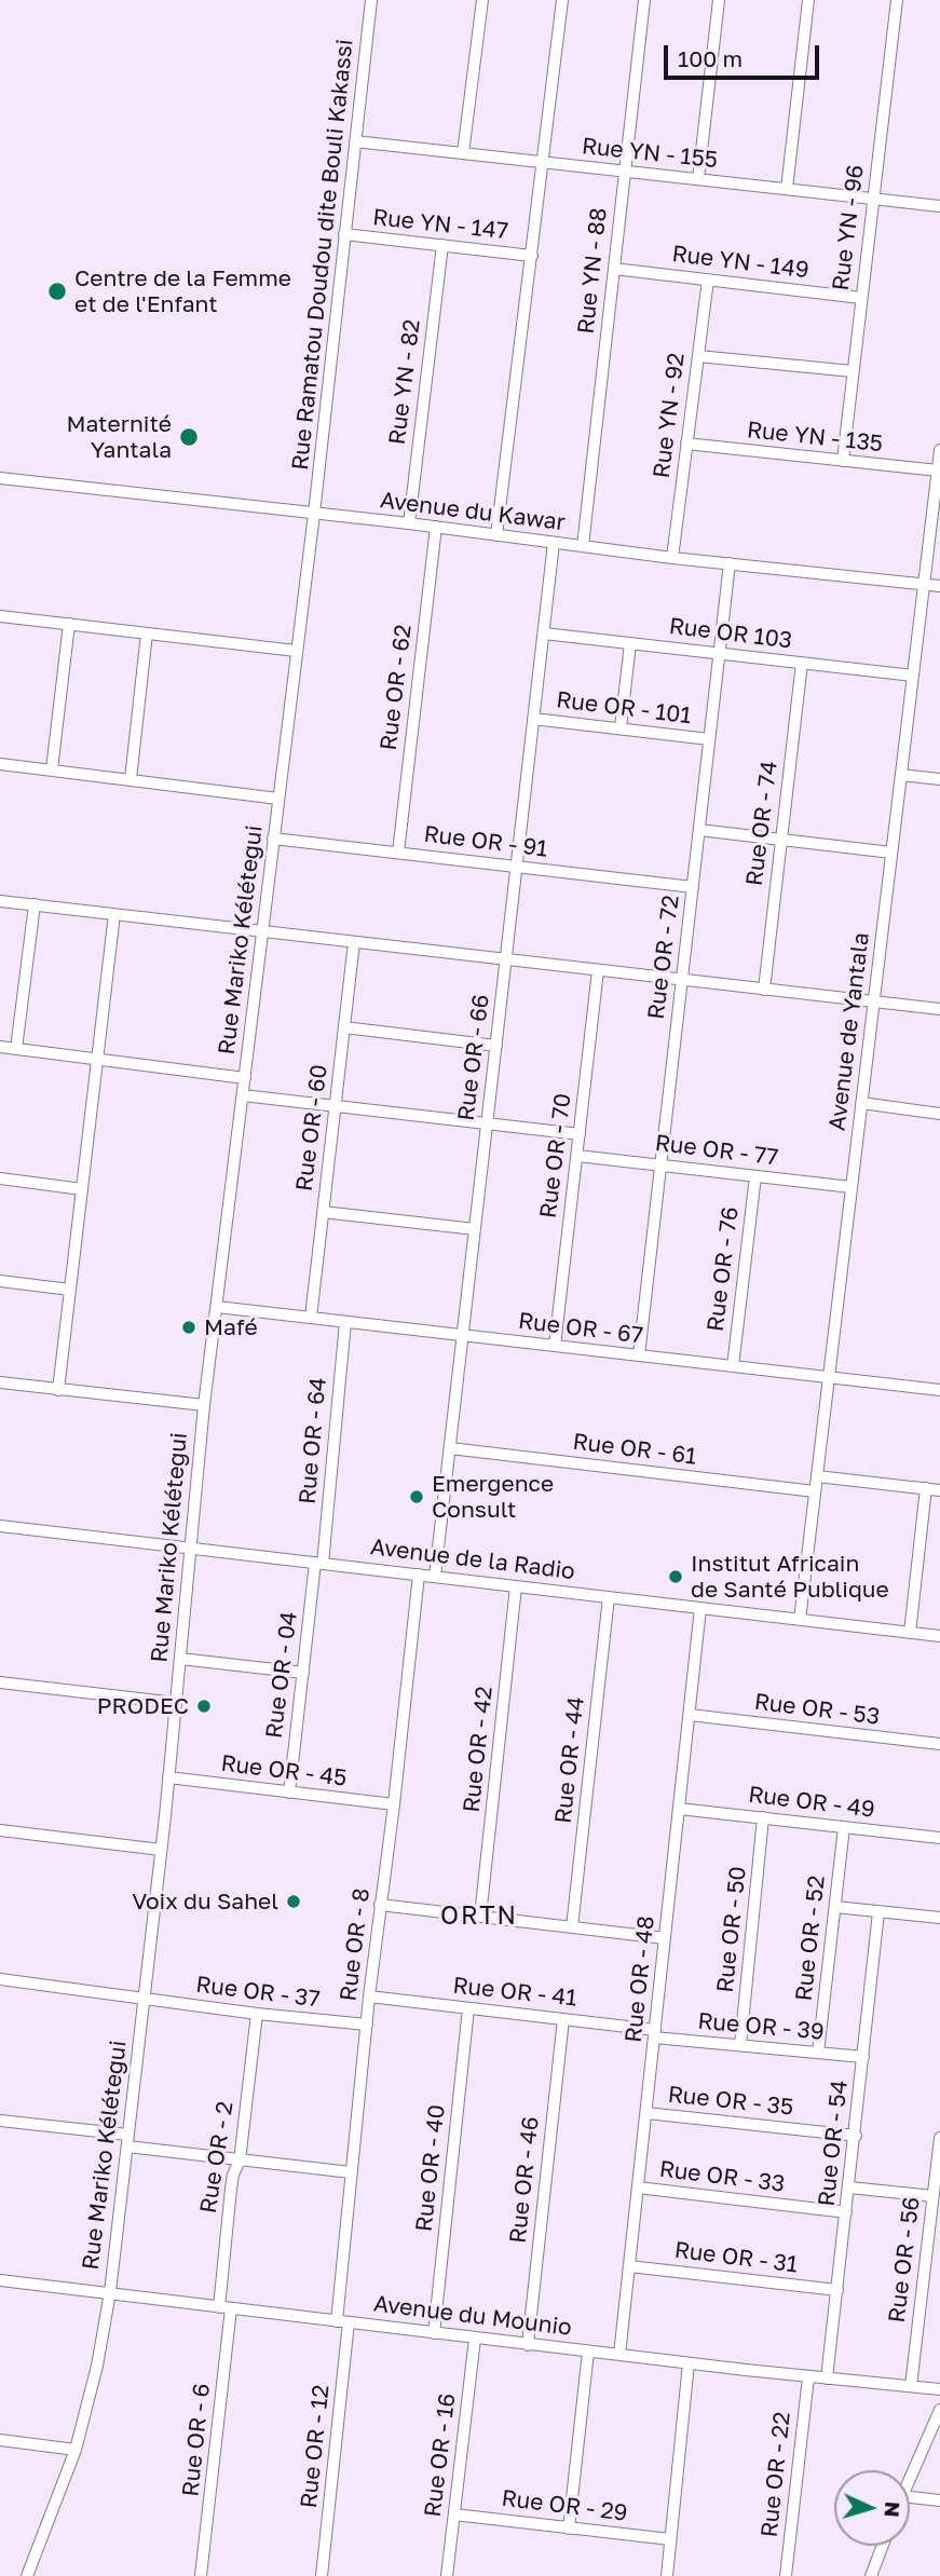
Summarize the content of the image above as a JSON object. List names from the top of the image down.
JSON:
{
  "streets": {
    "street": [
      "Rue YN - 155",
      "Rue YN - 147",
      "Rue YN - 96",
      "Rue Ramatou Doudou dite Bouli Kakassi",
      "Rue YN - 149",
      "Rue YN - 88",
      "Rue YN - 82",
      "Rue YN - 92",
      "Rue YN - 135",
      "Avenue du Kawar",
      "Rue OR 103",
      "Rue OR - 62",
      "Rue OR - 101",
      "Rue OR - 74",
      "Rue OR - 91",
      "Rue Mariko Kélétegui",
      "Rue OR - 72",
      "Avenue de Yantala",
      "Rue OR - 66",
      "Rue OR - 60",
      "Rue OR - 77",
      "Rue OR - 70",
      "Rue OR - 76",
      "Rue OR - 67",
      "Rue OR - 64",
      "Rue OR - 61",
      "Avenue de la Radio",
      "Rue OR - 04",
      "Rue OR - 53",
      "Rue OR - 42",
      "Rue OR - 44",
      "Rue OR - 45",
      "Rue OR - 49",
      "Rue OR - 50",
      "Rue OR - 52",
      "Rue OR - 8",
      "Rue OR - 48",
      "Rue OR - 37",
      "Rue OR - 41",
      "Rue OR - 39",
      "Rue OR - 35",
      "Rue OR - 54",
      "Rue OR - 2",
      "Rue OR - 40",
      "Rue OR - 33",
      "Rue OR - 46",
      "Rue OR - 31",
      "Rue OR - 56",
      "Avenue du Mounio",
      "Rue OR - 6",
      "Rue OR - 12",
      "Rue OR - 16",
      "Rue OR - 22",
      "Rue OR - 29"
    ]
  },
  "crossings": [
    ["Rue YN - 155", "Rue YN - 96"],
    ["Rue YN - 155", "Rue Ramatou Doudou dite Bouli Kakassi"],
    ["Rue YN - 155", "Rue YN - 88"],
    ["Rue YN - 147", "Rue Ramatou Doudou dite Bouli Kakassi"],
    ["Rue YN - 147", "Rue YN - 82"],
    ["Rue YN - 96", "Rue YN - 149"],
    ["Rue YN - 96", "Rue YN - 135"],
    ["Rue Ramatou Doudou dite Bouli Kakassi", "Avenue du Kawar"],
    ["Rue Ramatou Doudou dite Bouli Kakassi", "Rue Mariko Kélétegui"],
    ["Rue YN - 149", "Rue YN - 88"],
    ["Rue YN - 149", "Rue YN - 92"],
    ["Rue YN - 88", "Avenue du Kawar"],
    ["Rue YN - 82", "Avenue du Kawar"],
    ["Rue YN - 92", "Rue YN - 135"],
    ["Rue YN - 92", "Avenue du Kawar"],
    ["Rue YN - 135", "Avenue de Yantala"],
    ["Avenue du Kawar", "Rue OR - 62"],
    ["Avenue du Kawar", "Rue Mariko Kélétegui"],
    ["Avenue du Kawar", "Rue OR - 72"],
    ["Avenue du Kawar", "Avenue de Yantala"],
    ["Avenue du Kawar", "Rue OR - 66"],
    ["Rue OR 103", "Rue OR - 74"],
    ["Rue OR 103", "Rue OR - 72"],
    ["Rue OR 103", "Avenue de Yantala"],
    ["Rue OR 103", "Rue OR - 66"],
    ["Rue OR - 62", "Rue OR - 91"],
    ["Rue OR - 101", "Rue OR - 72"],
    ["Rue OR - 101", "Rue OR - 66"],
    ["Rue OR - 91", "Rue Mariko Kélétegui"],
    ["Rue OR - 91", "Rue OR - 72"],
    ["Rue OR - 91", "Rue OR - 66"],
    ["Rue Mariko Kélétegui", "Rue OR - 67"],
    ["Rue Mariko Kélétegui", "Avenue de la Radio"],
    ["Rue Mariko Kélétegui", "Rue OR - 45"],
    ["Rue Mariko Kélétegui", "Rue OR - 37"],
    ["Rue Mariko Kélétegui", "Avenue du Mounio"],
    ["Rue OR - 72", "Rue OR - 77"],
    ["Rue OR - 72", "Rue OR - 67"],
    ["Avenue de Yantala", "Rue OR - 77"],
    ["Avenue de Yantala", "Rue OR - 67"],
    ["Avenue de Yantala", "Rue OR - 61"],
    ["Avenue de Yantala", "Avenue de la Radio"],
    ["Rue OR - 66", "Rue OR - 67"],
    ["Rue OR - 66", "Rue OR - 61"],
    ["Rue OR - 66", "Avenue de la Radio"],
    ["Rue OR - 60", "Rue OR - 67"],
    ["Rue OR - 77", "Rue OR - 70"],
    ["Rue OR - 77", "Rue OR - 76"],
    ["Rue OR - 70", "Rue OR - 67"],
    ["Rue OR - 76", "Rue OR - 67"],
    ["Rue OR - 67", "Rue OR - 64"],
    ["Rue OR - 64", "Avenue de la Radio"],
    ["Rue OR - 64", "Rue OR - 04"],
    ["Avenue de la Radio", "Rue OR - 04"],
    ["Avenue de la Radio", "Rue OR - 42"],
    ["Avenue de la Radio", "Rue OR - 44"],
    ["Avenue de la Radio", "Rue OR - 8"],
    ["Avenue de la Radio", "Rue OR - 48"],
    ["Rue OR - 04", "Rue OR - 45"],
    ["Rue OR - 53", "Rue OR - 48"],
    ["Rue OR - 45", "Rue OR - 8"],
    ["Rue OR - 49", "Rue OR - 50"],
    ["Rue OR - 49", "Rue OR - 52"],
    ["Rue OR - 49", "Rue OR - 48"],
    ["Rue OR - 50", "Rue OR - 39"],
    ["Rue OR - 52", "Rue OR - 39"],
    ["Rue OR - 8", "Rue OR - 37"],
    ["Rue OR - 8", "Rue OR - 41"],
    ["Rue OR - 8", "Avenue du Mounio"],
    ["Rue OR - 8", "Rue OR - 12"],
    ["Rue OR - 48", "Rue OR - 41"],
    ["Rue OR - 48", "Rue OR - 39"],
    ["Rue OR - 48", "Rue OR - 35"],
    ["Rue OR - 48", "Rue OR - 33"],
    ["Rue OR - 48", "Rue OR - 31"],
    ["Rue OR - 48", "Avenue du Mounio"],
    ["Rue OR - 37", "Rue OR - 2"],
    ["Rue OR - 41", "Rue OR - 39"],
    ["Rue OR - 41", "Rue OR - 40"],
    ["Rue OR - 41", "Rue OR - 46"],
    ["Rue OR - 39", "Rue OR - 54"],
    ["Rue OR - 35", "Rue OR - 54"],
    ["Rue OR - 54", "Rue OR - 33"],
    ["Rue OR - 54", "Rue OR - 31"],
    ["Rue OR - 54", "Avenue du Mounio"],
    ["Rue OR - 2", "Avenue du Mounio"],
    ["Rue OR - 2", "Rue OR - 6"],
    ["Rue OR - 40", "Avenue du Mounio"],
    ["Rue OR - 46", "Avenue du Mounio"],
    ["Rue OR - 56", "Avenue du Mounio"],
    ["Avenue du Mounio", "Rue OR - 6"],
    ["Avenue du Mounio", "Rue OR - 12"],
    ["Avenue du Mounio", "Rue OR - 16"],
    ["Avenue du Mounio", "Rue OR - 22"],
    ["Rue OR - 16", "Rue OR - 29"]
  ],
  "districts": ["ORTN"],
  "places": [
    "Centre de la Femme et de l'Enfant",
    "Maternité Yantala",
    "Mafé",
    "Emergence Consult",
    "Institut Africain de Santé Publique",
    "PRODEC",
    "Voix du Sahel"
  ],
  "scale_bar": "100 m",
  "north": "right"
}
